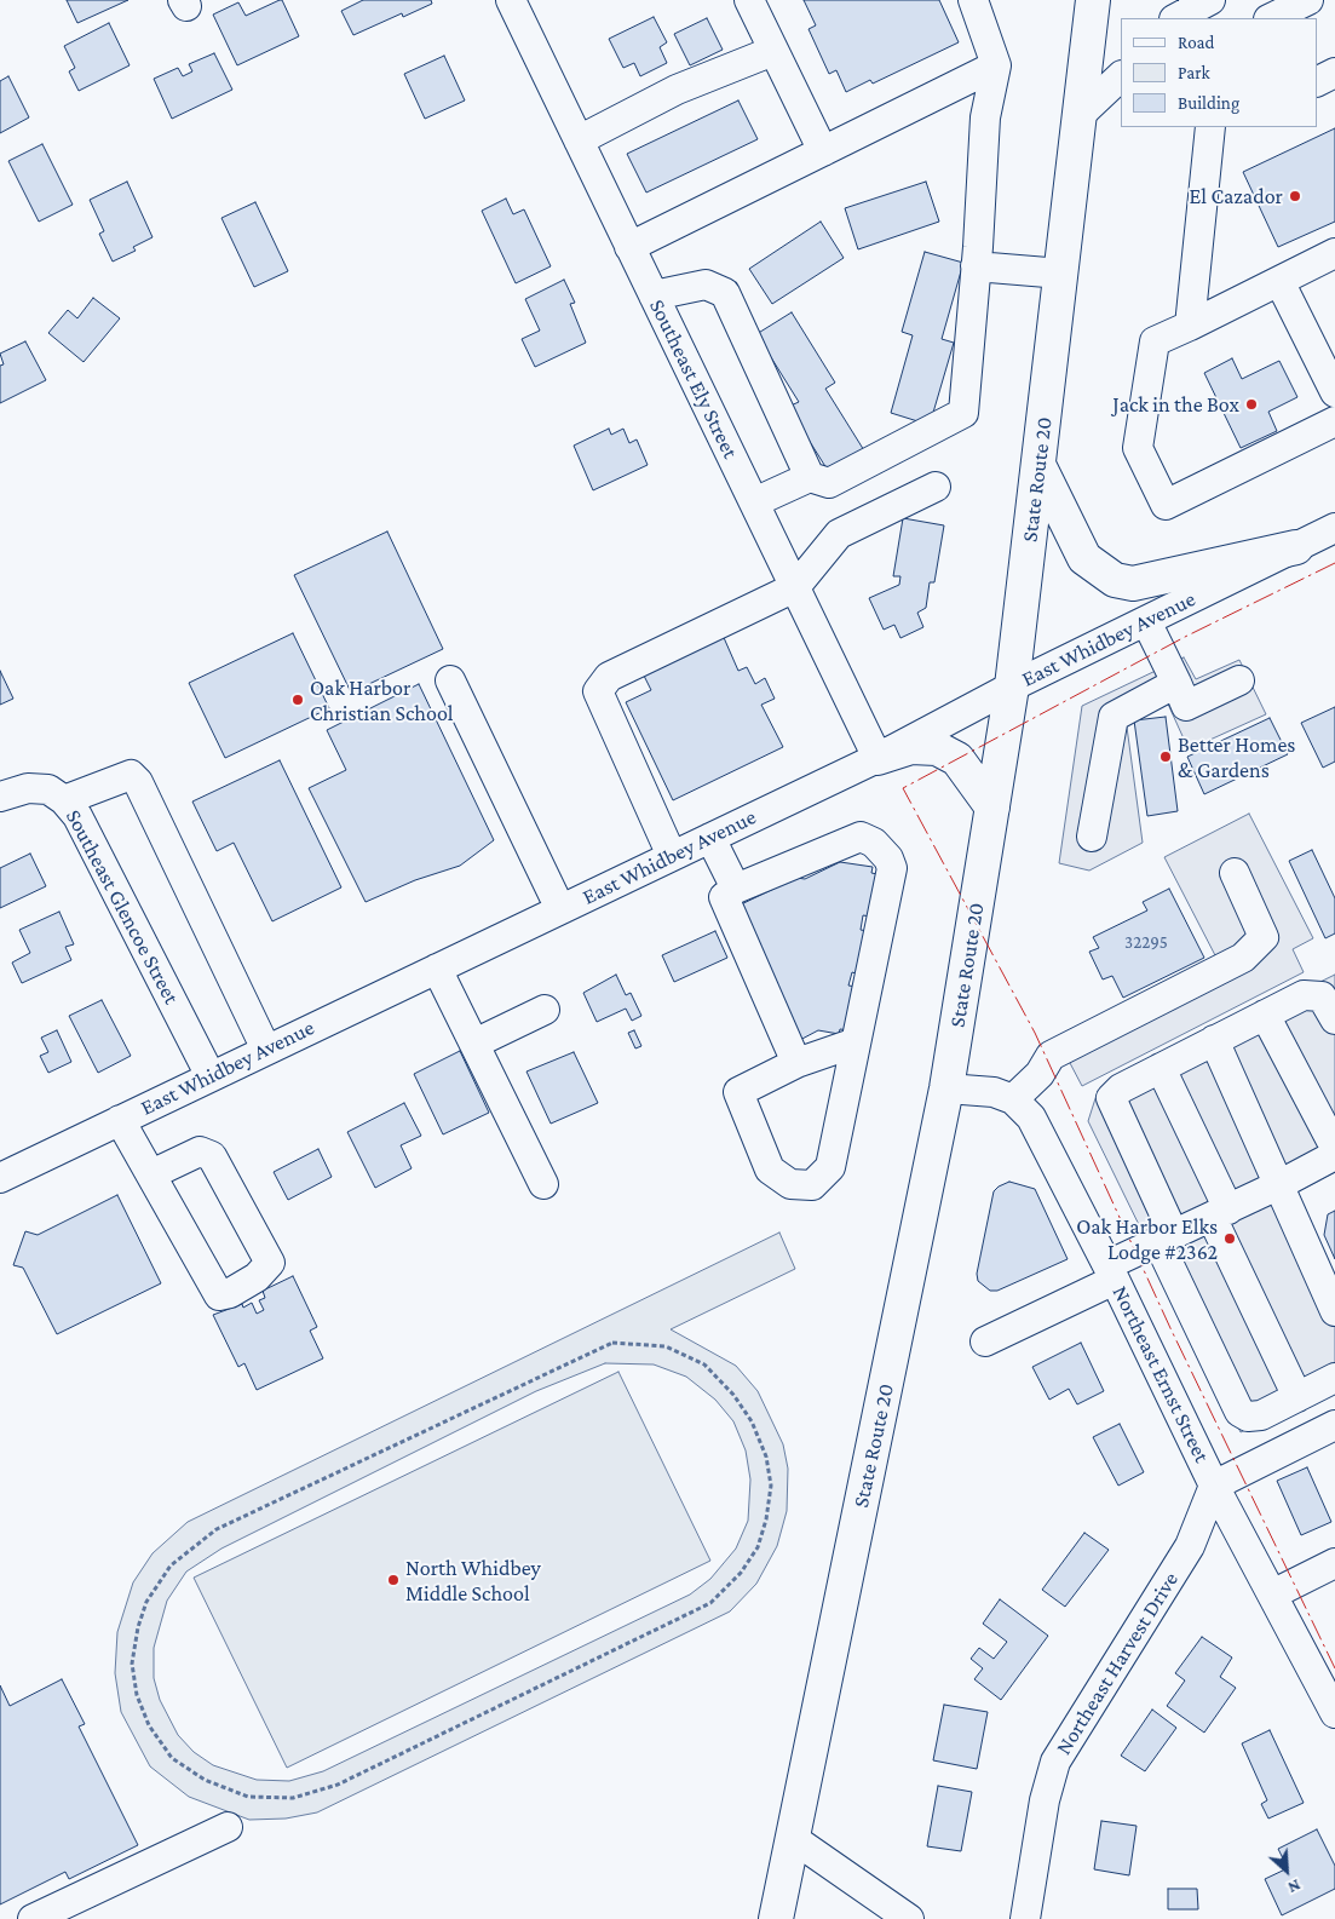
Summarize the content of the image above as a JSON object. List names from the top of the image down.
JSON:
{
  "streets": {
    "main road": ["State Route 20"],
    "street": [
      "Southeast Ely Street",
      "East Whidbey Avenue",
      "Southeast Glencoe Street",
      "Northeast Ernst Street",
      "Northeast Harvest Drive"
    ]
  },
  "crossings": [
    ["Southeast Ely Street", "East Whidbey Avenue"],
    ["State Route 20", "East Whidbey Avenue"],
    ["East Whidbey Avenue", "Southeast Glencoe Street"],
    ["Northeast Ernst Street", "Northeast Harvest Drive"]
  ],
  "places": [
    "El Cazador",
    "Jack in the Box",
    "Oak Harbor Christian School",
    "Better Homes & Gardens",
    "Oak Harbor Elks Lodge #2362",
    "North Whidbey Middle School"
  ],
  "house_numbers": ["32295"],
  "legend": ["Road", "Park", "Building"],
  "north": "bottom right"
}
